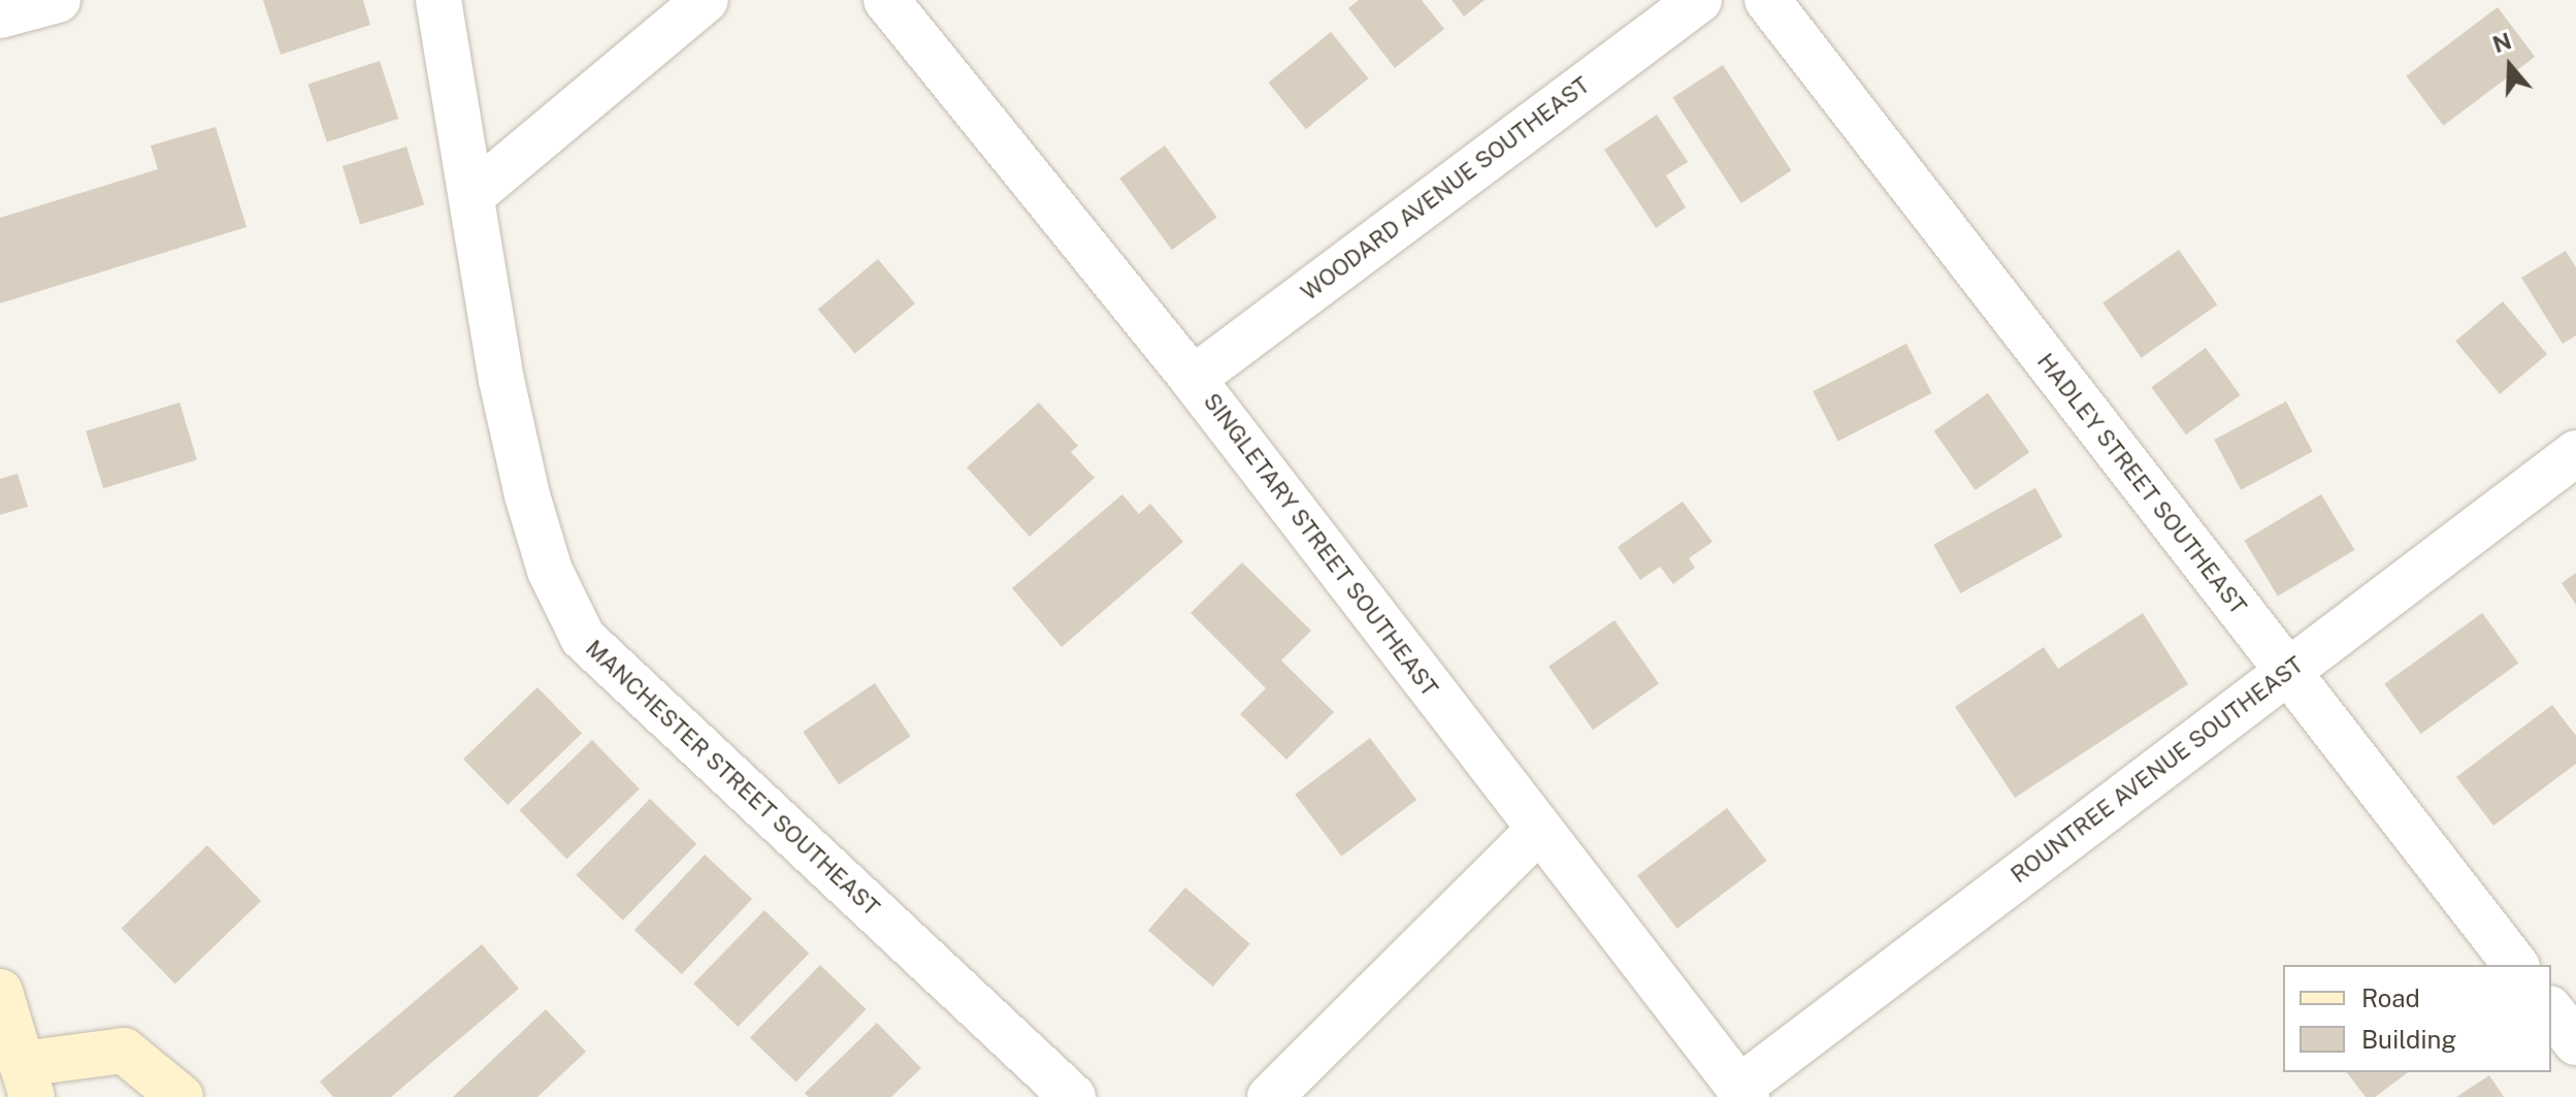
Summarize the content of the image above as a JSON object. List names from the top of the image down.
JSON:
{
  "streets": {
    "street": [
      "WOODARD AVENUE SOUTHEAST",
      "HADLEY STREET SOUTHEAST",
      "SINGLETARY STREET SOUTHEAST",
      "ROUNTREE AVENUE SOUTHEAST",
      "MANCHESTER STREET SOUTHEAST"
    ]
  },
  "crossings": [
    ["WOODARD AVENUE SOUTHEAST", "SINGLETARY STREET SOUTHEAST"],
    ["HADLEY STREET SOUTHEAST", "ROUNTREE AVENUE SOUTHEAST"],
    ["SINGLETARY STREET SOUTHEAST", "ROUNTREE AVENUE SOUTHEAST"]
  ],
  "legend": ["Road", "Building"],
  "north": "top"
}
